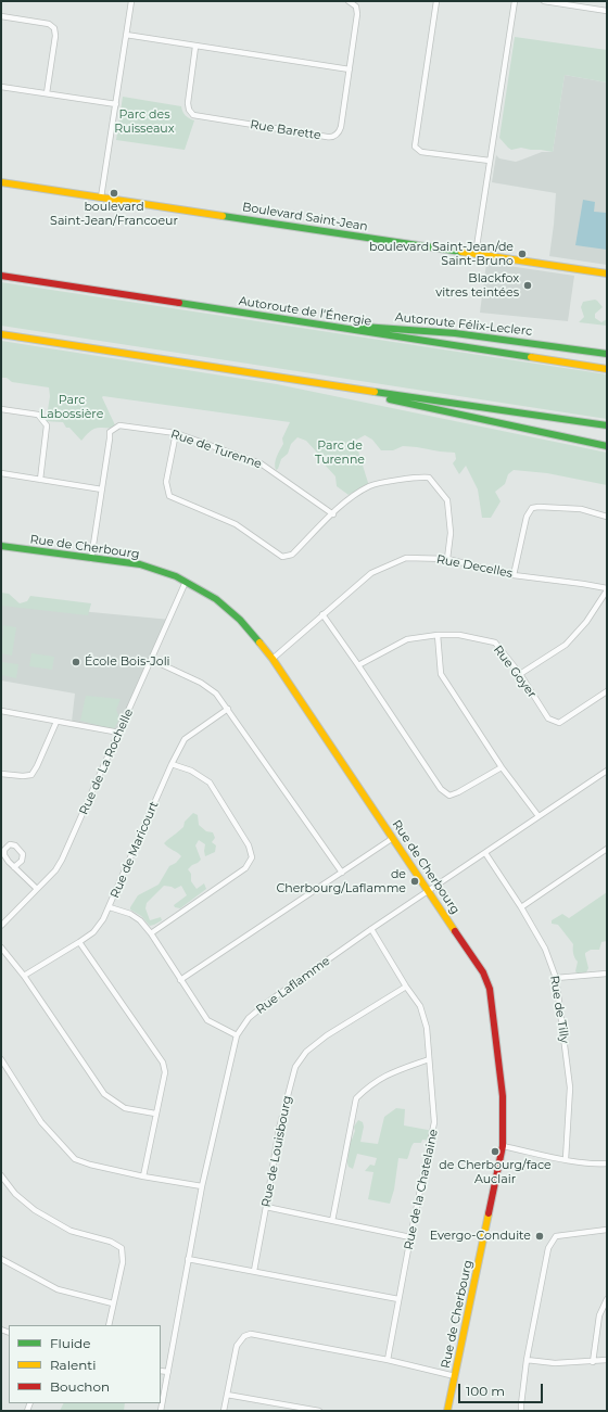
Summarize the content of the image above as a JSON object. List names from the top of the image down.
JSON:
{
  "streets": {
    "main road": [
      "Boulevard Saint-Jean",
      "Autoroute de l'Énergie",
      "Autoroute Félix-Leclerc",
      "Rue de Cherbourg"
    ],
    "street": [
      "Rue Barette",
      "Rue de Turenne",
      "Rue Decelles",
      "Rue Goyer",
      "Rue de La Rochelle",
      "Rue de Maricourt",
      "Rue Laflamme",
      "Rue de Tilly",
      "Rue de Louisbourg",
      "Rue de la Chatelaine"
    ]
  },
  "crossings": [
    ["Autoroute de l'Énergie", "Autoroute Félix-Leclerc"],
    ["Rue de Turenne", "Rue de Cherbourg"],
    ["Rue de Cherbourg", "Rue Decelles"],
    ["Rue de Cherbourg", "Rue de La Rochelle"],
    ["Rue de Cherbourg", "Rue Laflamme"],
    ["Rue Laflamme", "Rue de Tilly"],
    ["Rue Laflamme", "Rue de la Chatelaine"],
    ["Rue de Louisbourg", "Rue de la Chatelaine"]
  ],
  "parks": ["Parc des Ruisseaux", "Parc Labossière", "Parc de Turenne"],
  "places": [
    "boulevard Saint-Jean/Francoeur",
    "boulevard Saint-Jean/de Saint-Bruno",
    "Blackfox vitres teintées",
    "École Bois-Joli",
    "de Cherbourg/Laflamme",
    "de Cherbourg/face Auclair",
    "Evergo-Conduite"
  ],
  "legend": ["Fluide", "Ralenti", "Bouchon"],
  "scale_bar": "100 m"
}
